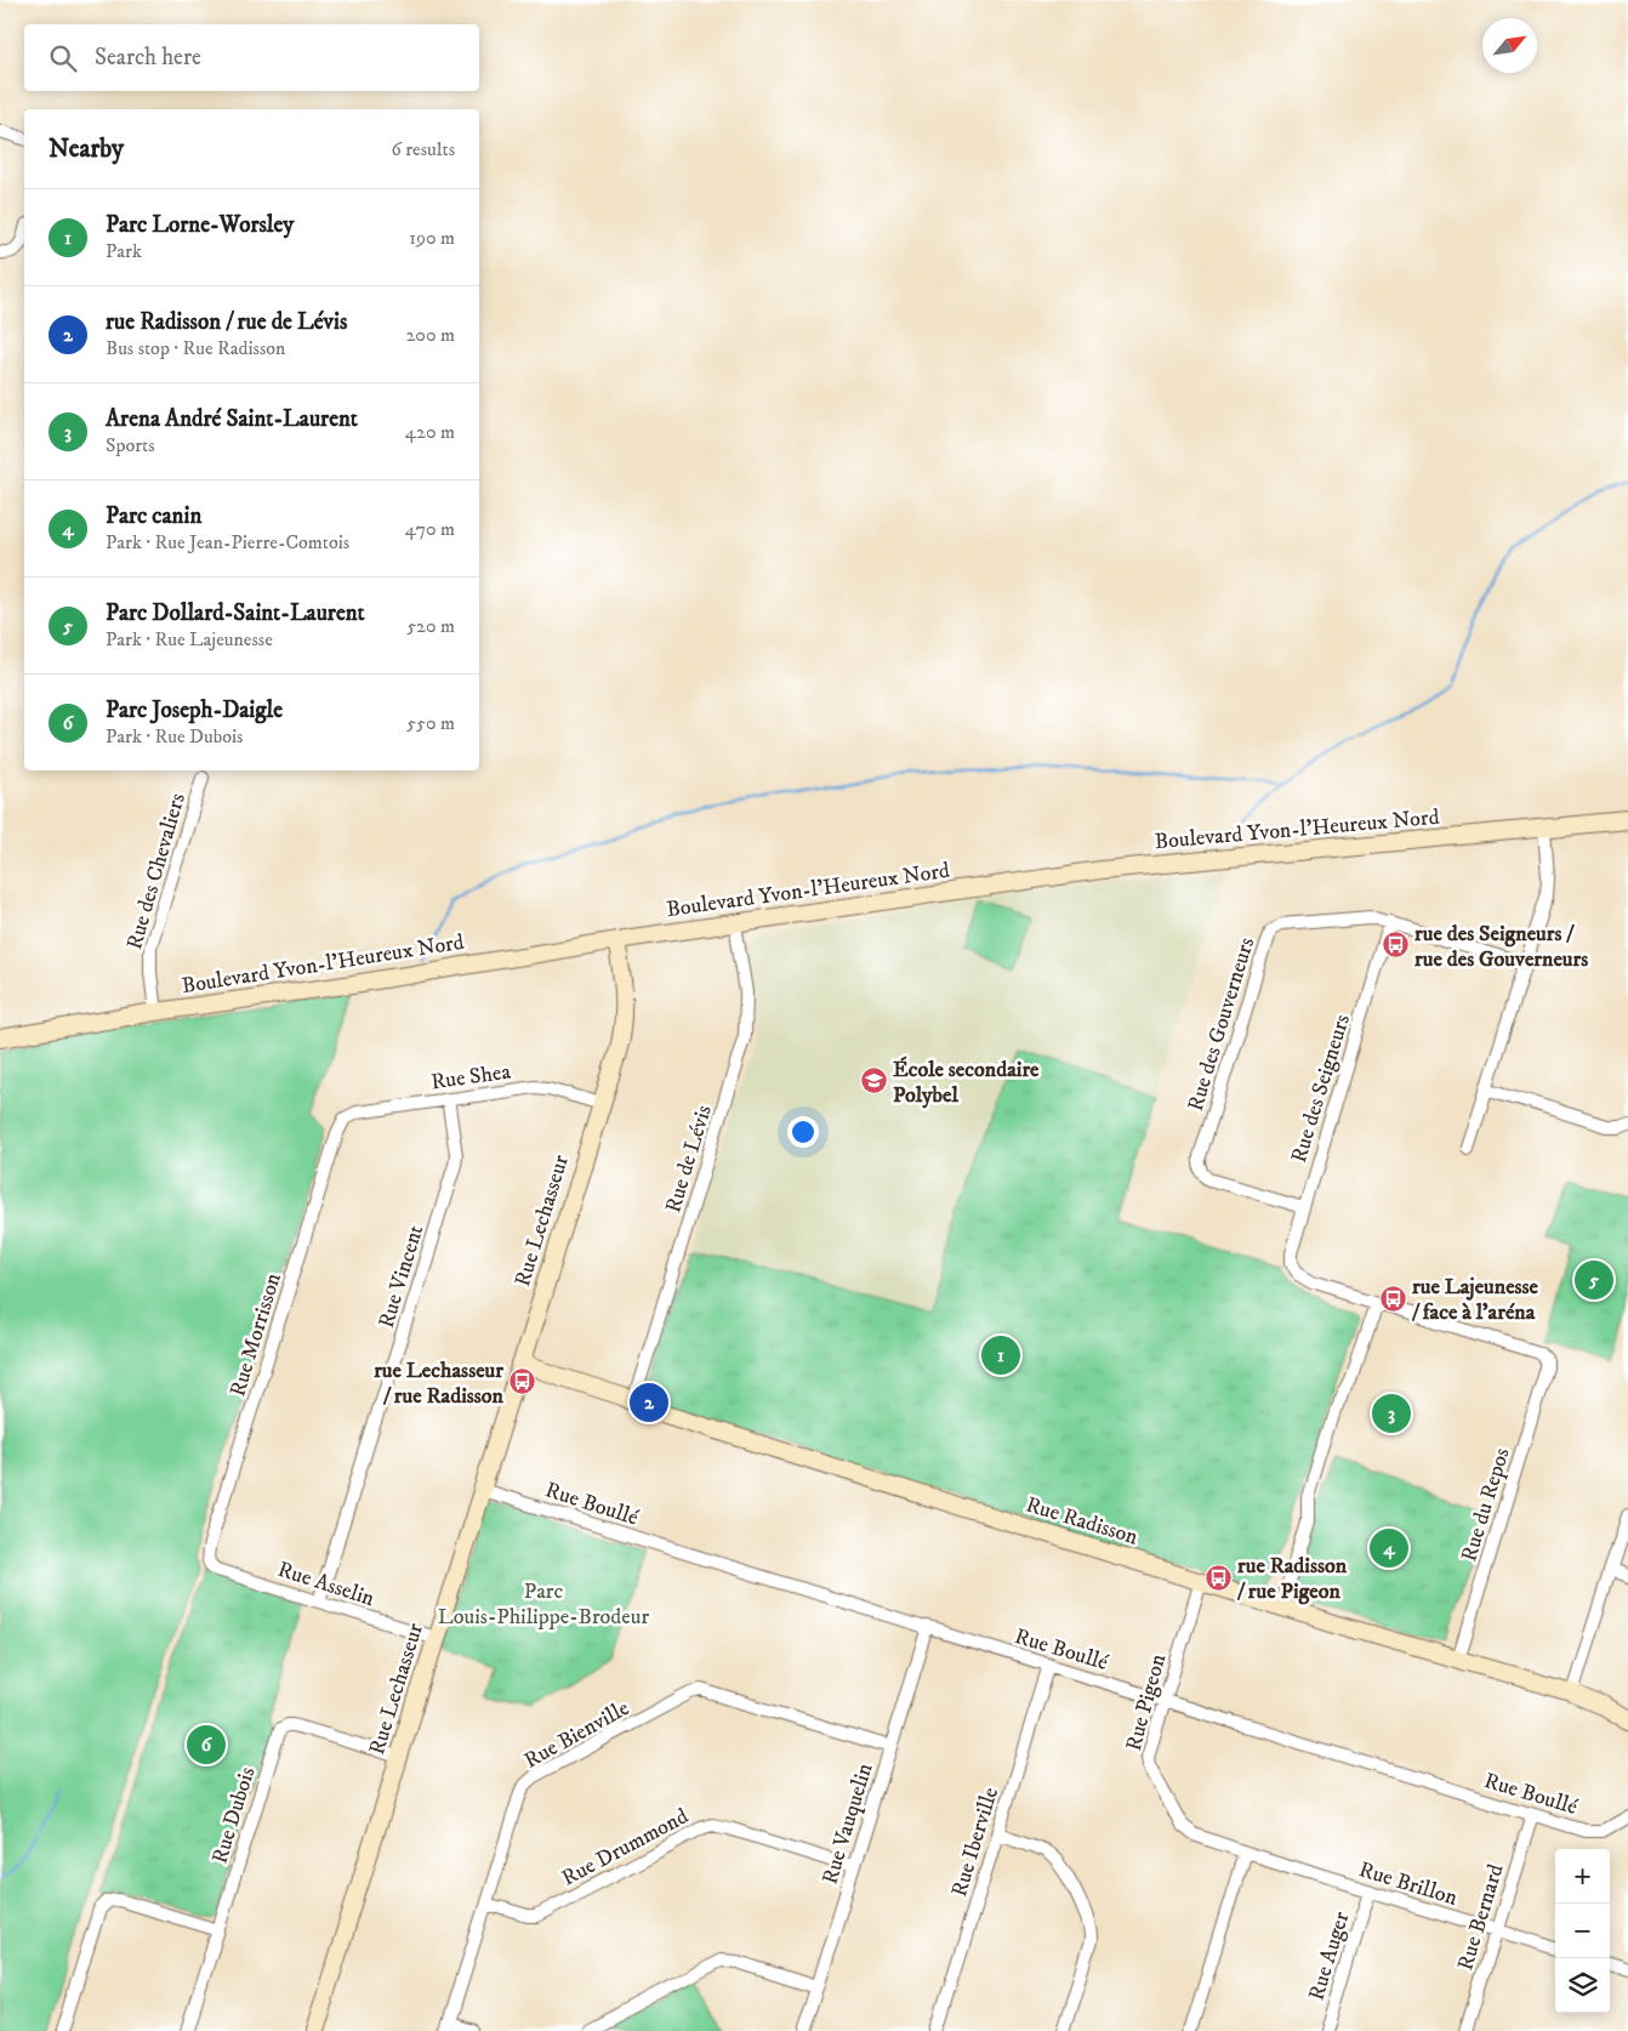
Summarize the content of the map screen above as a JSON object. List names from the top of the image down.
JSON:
{
  "streets": {
    "street": [
      "Boulevard Yvon-l'Heureux Nord",
      "Rue des Chevaliers",
      "Rue des Gouverneurs",
      "Rue Shea",
      "Rue des Seigneurs",
      "Rue de Lévis",
      "Rue Lechasseur",
      "Rue Vincent",
      "Rue Morrisson",
      "Rue Boullé",
      "Rue du Repos",
      "Rue Radisson",
      "Rue Asselin",
      "Rue Pigeon",
      "Rue Bienville",
      "Rue Dubois",
      "Rue Vauquelin",
      "Rue Iberville",
      "Rue Drummond",
      "Rue Brillon",
      "Rue Bernard",
      "Rue Auger"
    ]
  },
  "crossings": [
    ["Boulevard Yvon-l'Heureux Nord", "Rue des Chevaliers"],
    ["Boulevard Yvon-l'Heureux Nord", "Rue de Lévis"],
    ["Boulevard Yvon-l'Heureux Nord", "Rue Lechasseur"],
    ["Rue des Gouverneurs", "Rue des Seigneurs"],
    ["Rue Shea", "Rue Lechasseur"],
    ["Rue Shea", "Rue Vincent"],
    ["Rue Shea", "Rue Morrisson"],
    ["Rue des Seigneurs", "Rue du Repos"],
    ["Rue de Lévis", "Rue Radisson"],
    ["Rue Lechasseur", "Rue Boullé"],
    ["Rue Lechasseur", "Rue Radisson"],
    ["Rue Lechasseur", "Rue Asselin"],
    ["Rue Lechasseur", "Rue Dubois"],
    ["Rue Vincent", "Rue Asselin"],
    ["Rue Morrisson", "Rue Asselin"],
    ["Rue Boullé", "Rue Pigeon"],
    ["Rue Boullé", "Rue Vauquelin"],
    ["Rue Boullé", "Rue Iberville"],
    ["Rue Boullé", "Rue Bernard"],
    ["Rue du Repos", "Rue Radisson"],
    ["Rue Radisson", "Rue Pigeon"],
    ["Rue Pigeon", "Rue Brillon"],
    ["Rue Bienville", "Rue Vauquelin"],
    ["Rue Bienville", "Rue Drummond"],
    ["Rue Vauquelin", "Rue Drummond"],
    ["Rue Brillon", "Rue Bernard"],
    ["Rue Brillon", "Rue Auger"]
  ],
  "parks": ["Parc Louis-Philippe-Brodeur"],
  "places": {
    "bus stop": [
      "rue des Seigneurs / rue des Gouverneurs",
      "rue Lajeunesse / face à l'aréna",
      "rue Lechasseur / rue Radisson",
      "rue Radisson / rue Pigeon"
    ],
    "school or university": ["École secondaire Polybel"]
  },
  "north": "top right",
  "page": {
    "search": "Search here",
    "heading": ["Nearby", "6 results"],
    "list": [
      {
        "mark": "1",
        "name": "Parc Lorne-Worsley",
        "note": "Park",
        "value": "190 m"
      },
      {
        "mark": "2",
        "name": "rue Radisson / rue de Lévis",
        "note": "Bus stop · Rue Radisson",
        "value": "200 m"
      },
      {
        "mark": "3",
        "name": "Arena André Saint-Laurent",
        "note": "Sports",
        "value": "420 m"
      },
      {
        "mark": "4",
        "name": "Parc canin",
        "note": "Park · Rue Jean-Pierre-Comtois",
        "value": "470 m"
      },
      {
        "mark": "5",
        "name": "Parc Dollard-Saint-Laurent",
        "note": "Park · Rue Lajeunesse",
        "value": "520 m"
      },
      {
        "mark": "6",
        "name": "Parc Joseph-Daigle",
        "note": "Park · Rue Dubois",
        "value": "550 m"
      }
    ],
    "pins": [
      "5",
      "1",
      "2",
      "3",
      "4",
      "6"
    ],
    "map_buttons": ["+", "−"]
  }
}
